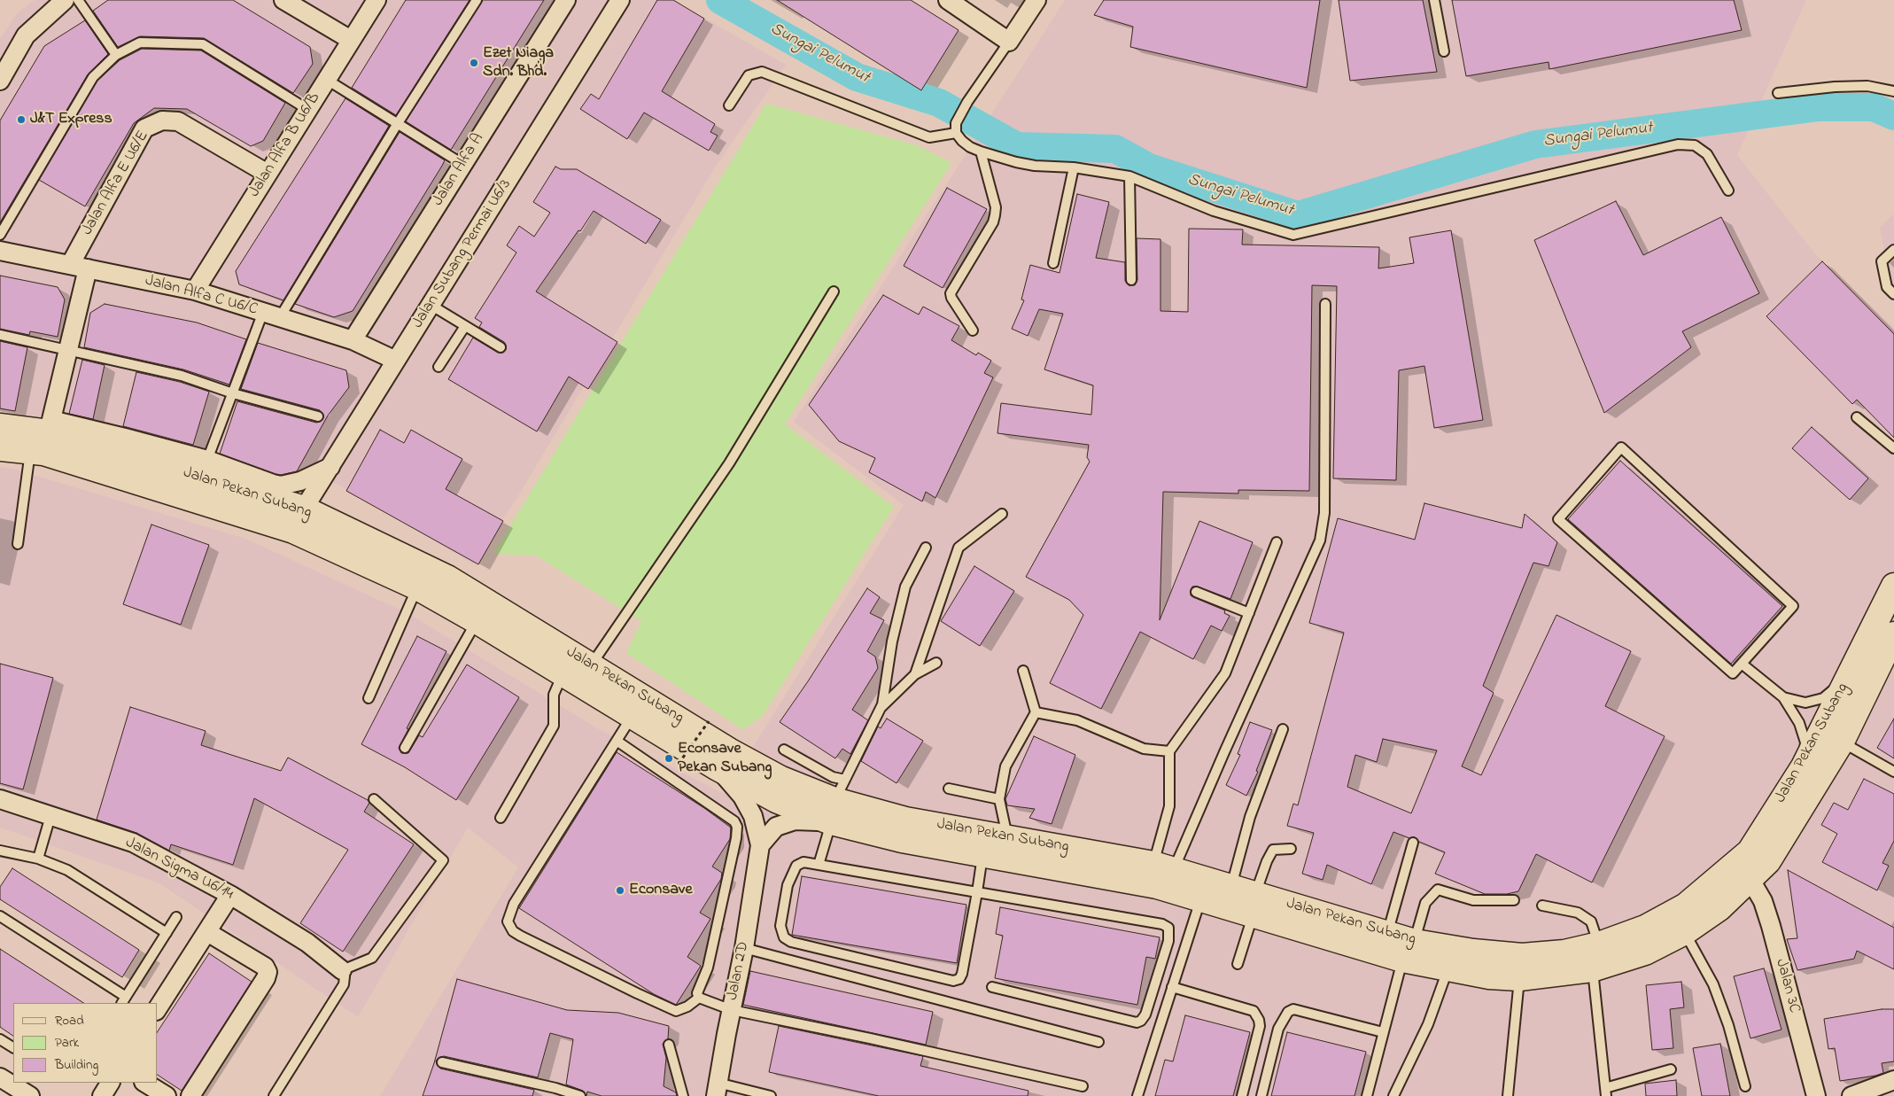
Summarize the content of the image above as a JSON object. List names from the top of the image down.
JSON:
{
  "streets": {
    "main road": ["Jalan Pekan Subang"],
    "street": [
      "Jalan Alfa B U6/B",
      "Jalan Alfa A",
      "Jalan Alfa E U6/E",
      "Jalan Subang Permai U6/3",
      "Jalan Alfa C U6/C",
      "Jalan Sigma U6/14",
      "Jalan 2D",
      "Jalan 3C"
    ]
  },
  "crossings": [
    ["Jalan Alfa B U6/B", "Jalan Alfa E U6/E"],
    ["Jalan Alfa B U6/B", "Jalan Alfa C U6/C"],
    ["Jalan Alfa A", "Jalan Alfa C U6/C"],
    ["Jalan Alfa E U6/E", "Jalan Alfa C U6/C"],
    ["Jalan Subang Permai U6/3", "Jalan Alfa C U6/C"],
    ["Jalan Subang Permai U6/3", "Jalan Pekan Subang"],
    ["Jalan Pekan Subang", "Jalan 2D"],
    ["Jalan Pekan Subang", "Jalan 3C"]
  ],
  "water": ["Sungai Pelumut"],
  "places": [
    "Ezet Niaga Sdn. Bhd.",
    "J&T Express",
    "Econsave Pekan Subang",
    "Econsave"
  ],
  "legend": ["Road", "Park", "Building"]
}
